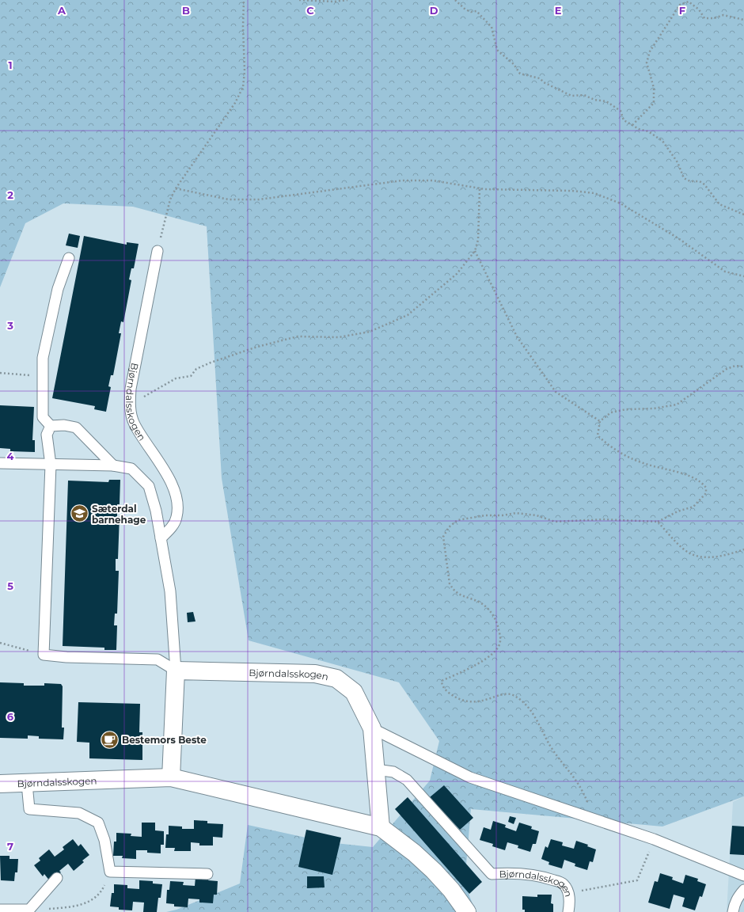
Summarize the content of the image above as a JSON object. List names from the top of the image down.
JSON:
{
  "streets": {
    "street": ["Bjørndalsskogen"]
  },
  "places": {
    "school or university": ["Sæterdal barnehage"],
    "cafe": ["Bestemors Beste"]
  },
  "grid": {
    "columns": [
      "A",
      "B",
      "C",
      "D",
      "E",
      "F"
    ],
    "rows": [
      "1",
      "2",
      "3",
      "4",
      "5",
      "6",
      "7"
    ]
  }
}
